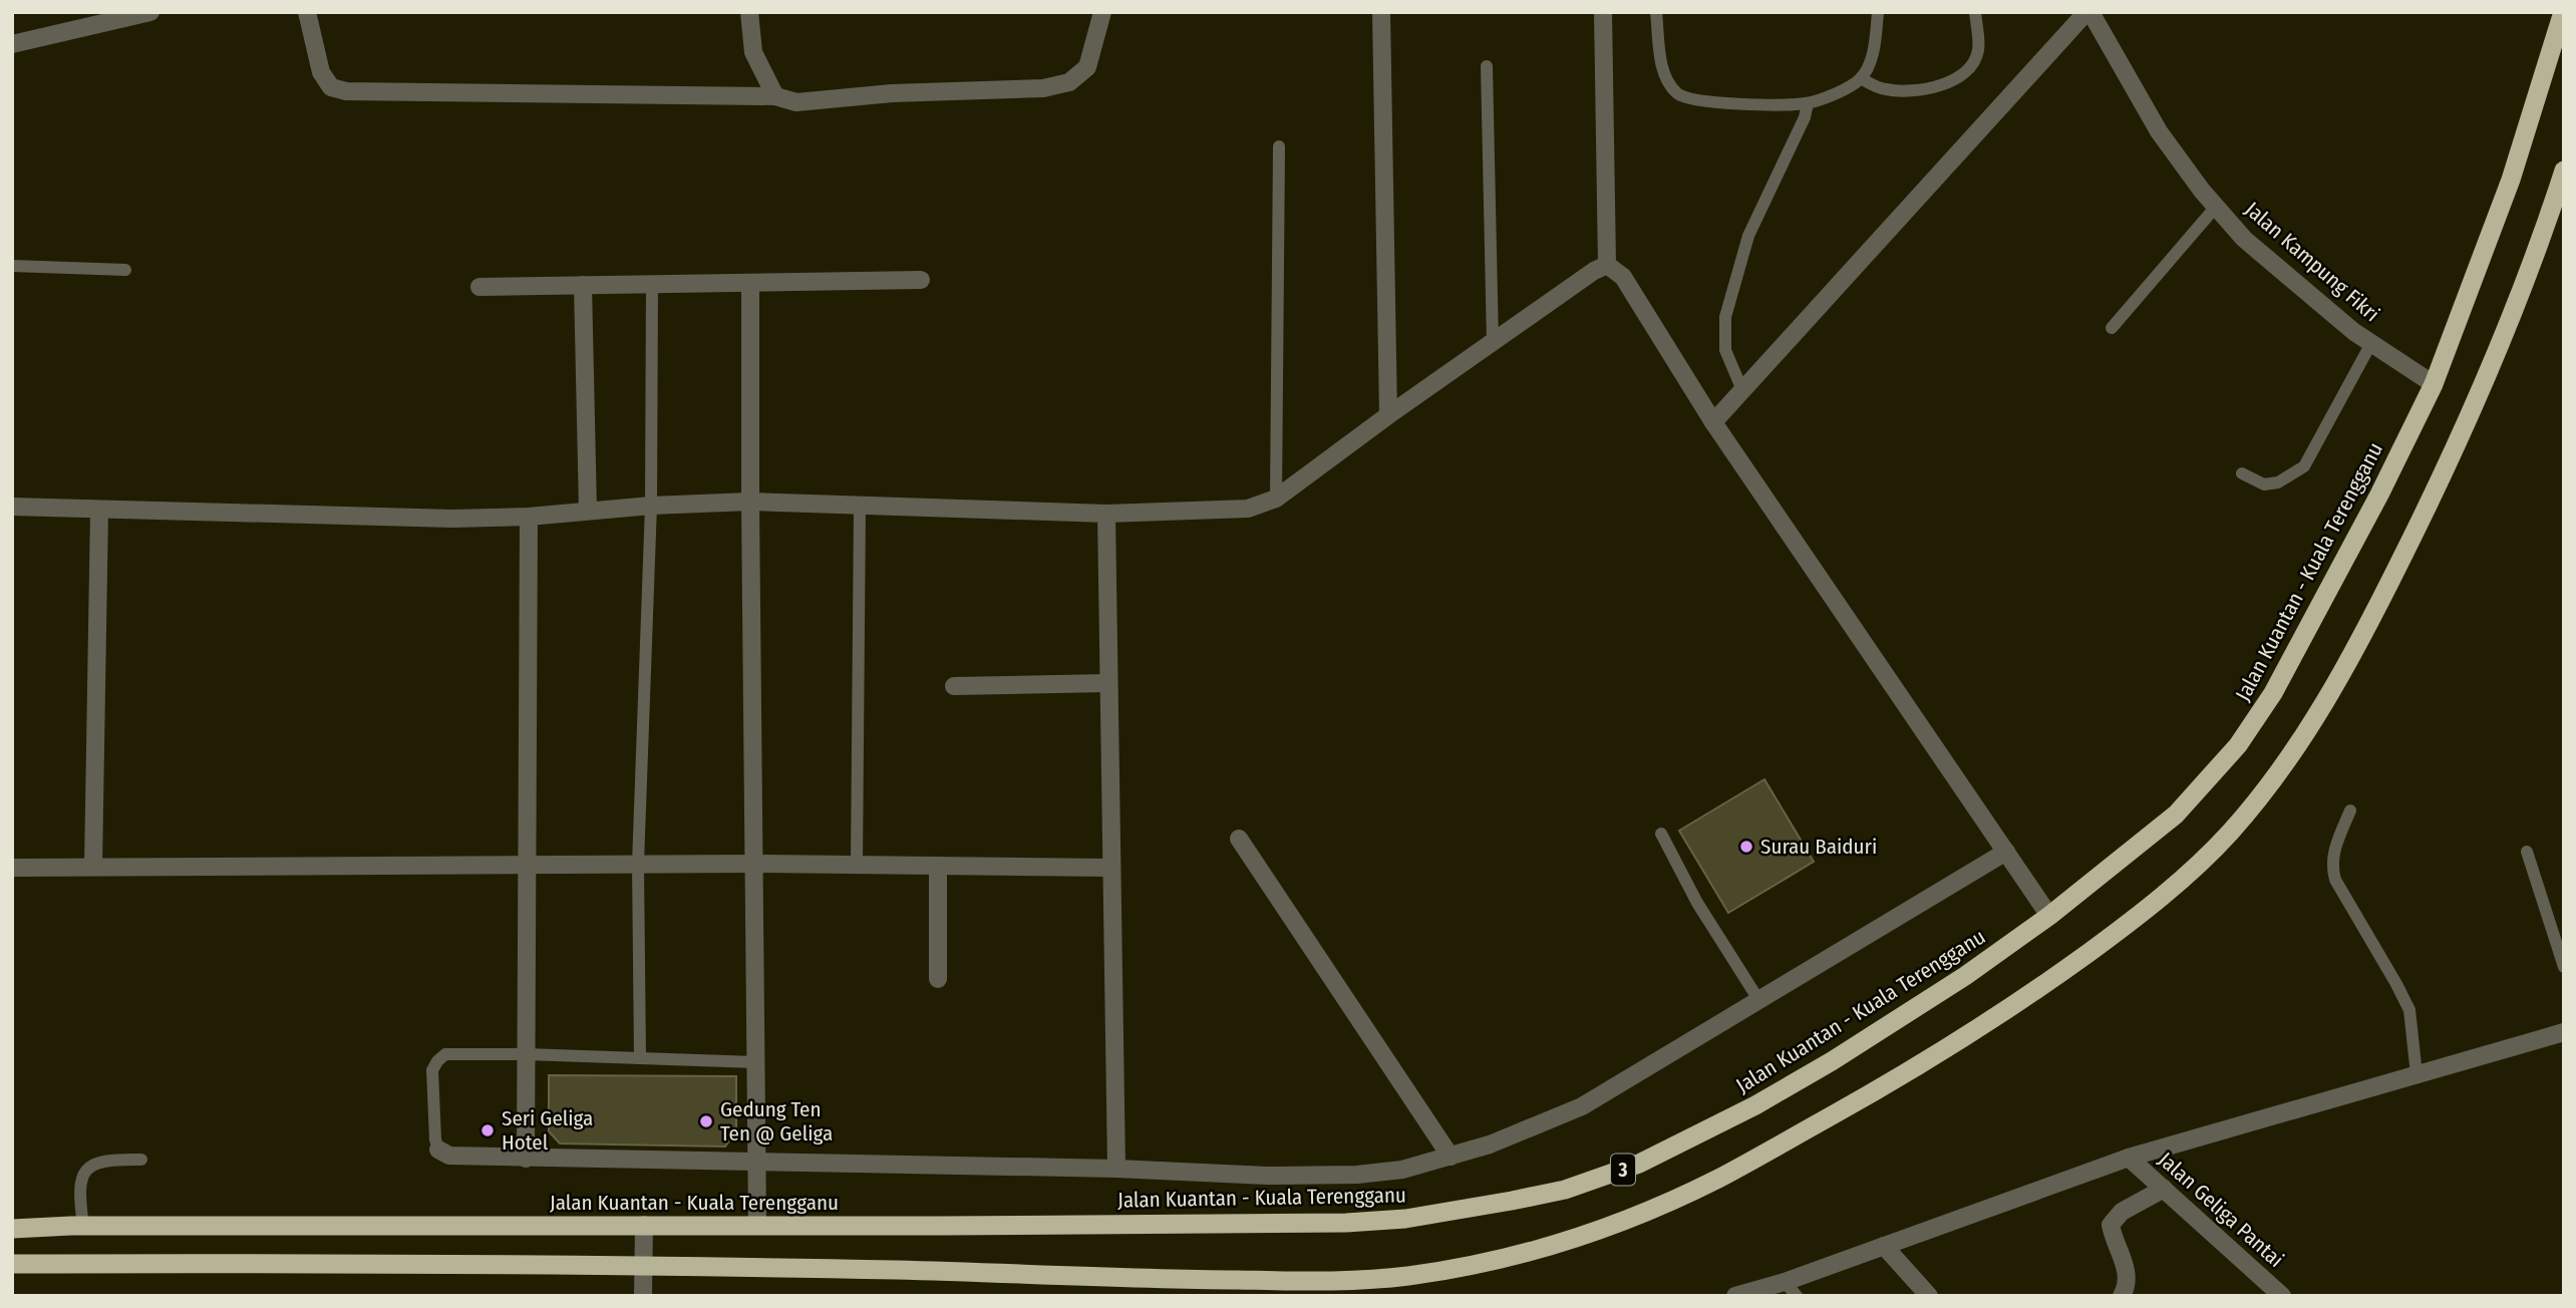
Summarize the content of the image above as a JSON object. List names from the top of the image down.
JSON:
{
  "streets": {
    "highway": ["Jalan Kuantan - Kuala Terengganu", "3"],
    "street": ["Jalan Kampung Fikri", "Jalan Geliga Pantai"]
  },
  "crossings": [
    ["Jalan Kampung Fikri", "Jalan Kuantan - Kuala Terengganu"]
  ],
  "places": ["Surau Baiduri", "Gedung Ten Ten @ Geliga", "Seri Geliga Hotel"]
}
